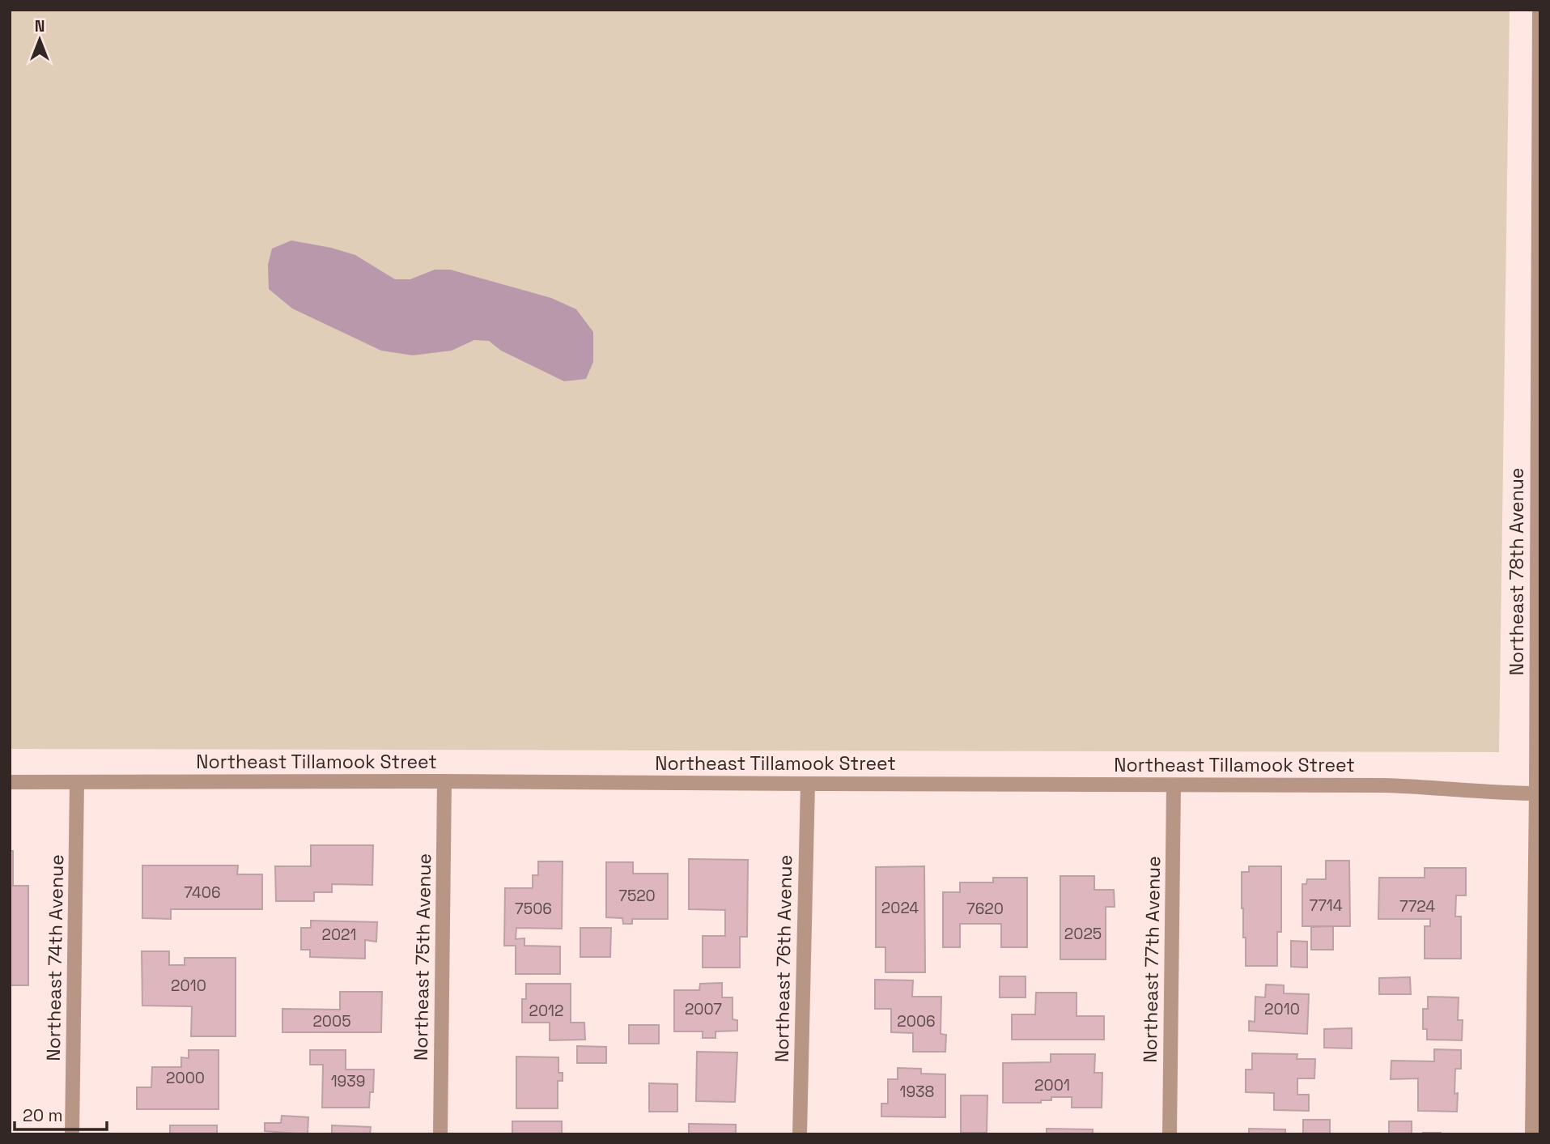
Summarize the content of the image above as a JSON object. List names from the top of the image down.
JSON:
{
  "streets": {
    "street": [
      "Northeast 78th Avenue",
      "Northeast Tillamook Street",
      "Northeast 75th Avenue",
      "Northeast 74th Avenue",
      "Northeast 76th Avenue",
      "Northeast 77th Avenue"
    ]
  },
  "crossings": [
    ["Northeast 78th Avenue", "Northeast Tillamook Street"],
    ["Northeast Tillamook Street", "Northeast 75th Avenue"],
    ["Northeast Tillamook Street", "Northeast 74th Avenue"],
    ["Northeast Tillamook Street", "Northeast 76th Avenue"],
    ["Northeast Tillamook Street", "Northeast 77th Avenue"]
  ],
  "house_numbers": [
    "7406",
    "7520",
    "7714",
    "7724",
    "2024",
    "7506",
    "7620",
    "2025",
    "2021",
    "2010",
    "2007",
    "2010",
    "2012",
    "2005",
    "2006",
    "2000",
    "1939",
    "2001",
    "1938"
  ],
  "scale_bar": "20 m",
  "north": "top"
}
